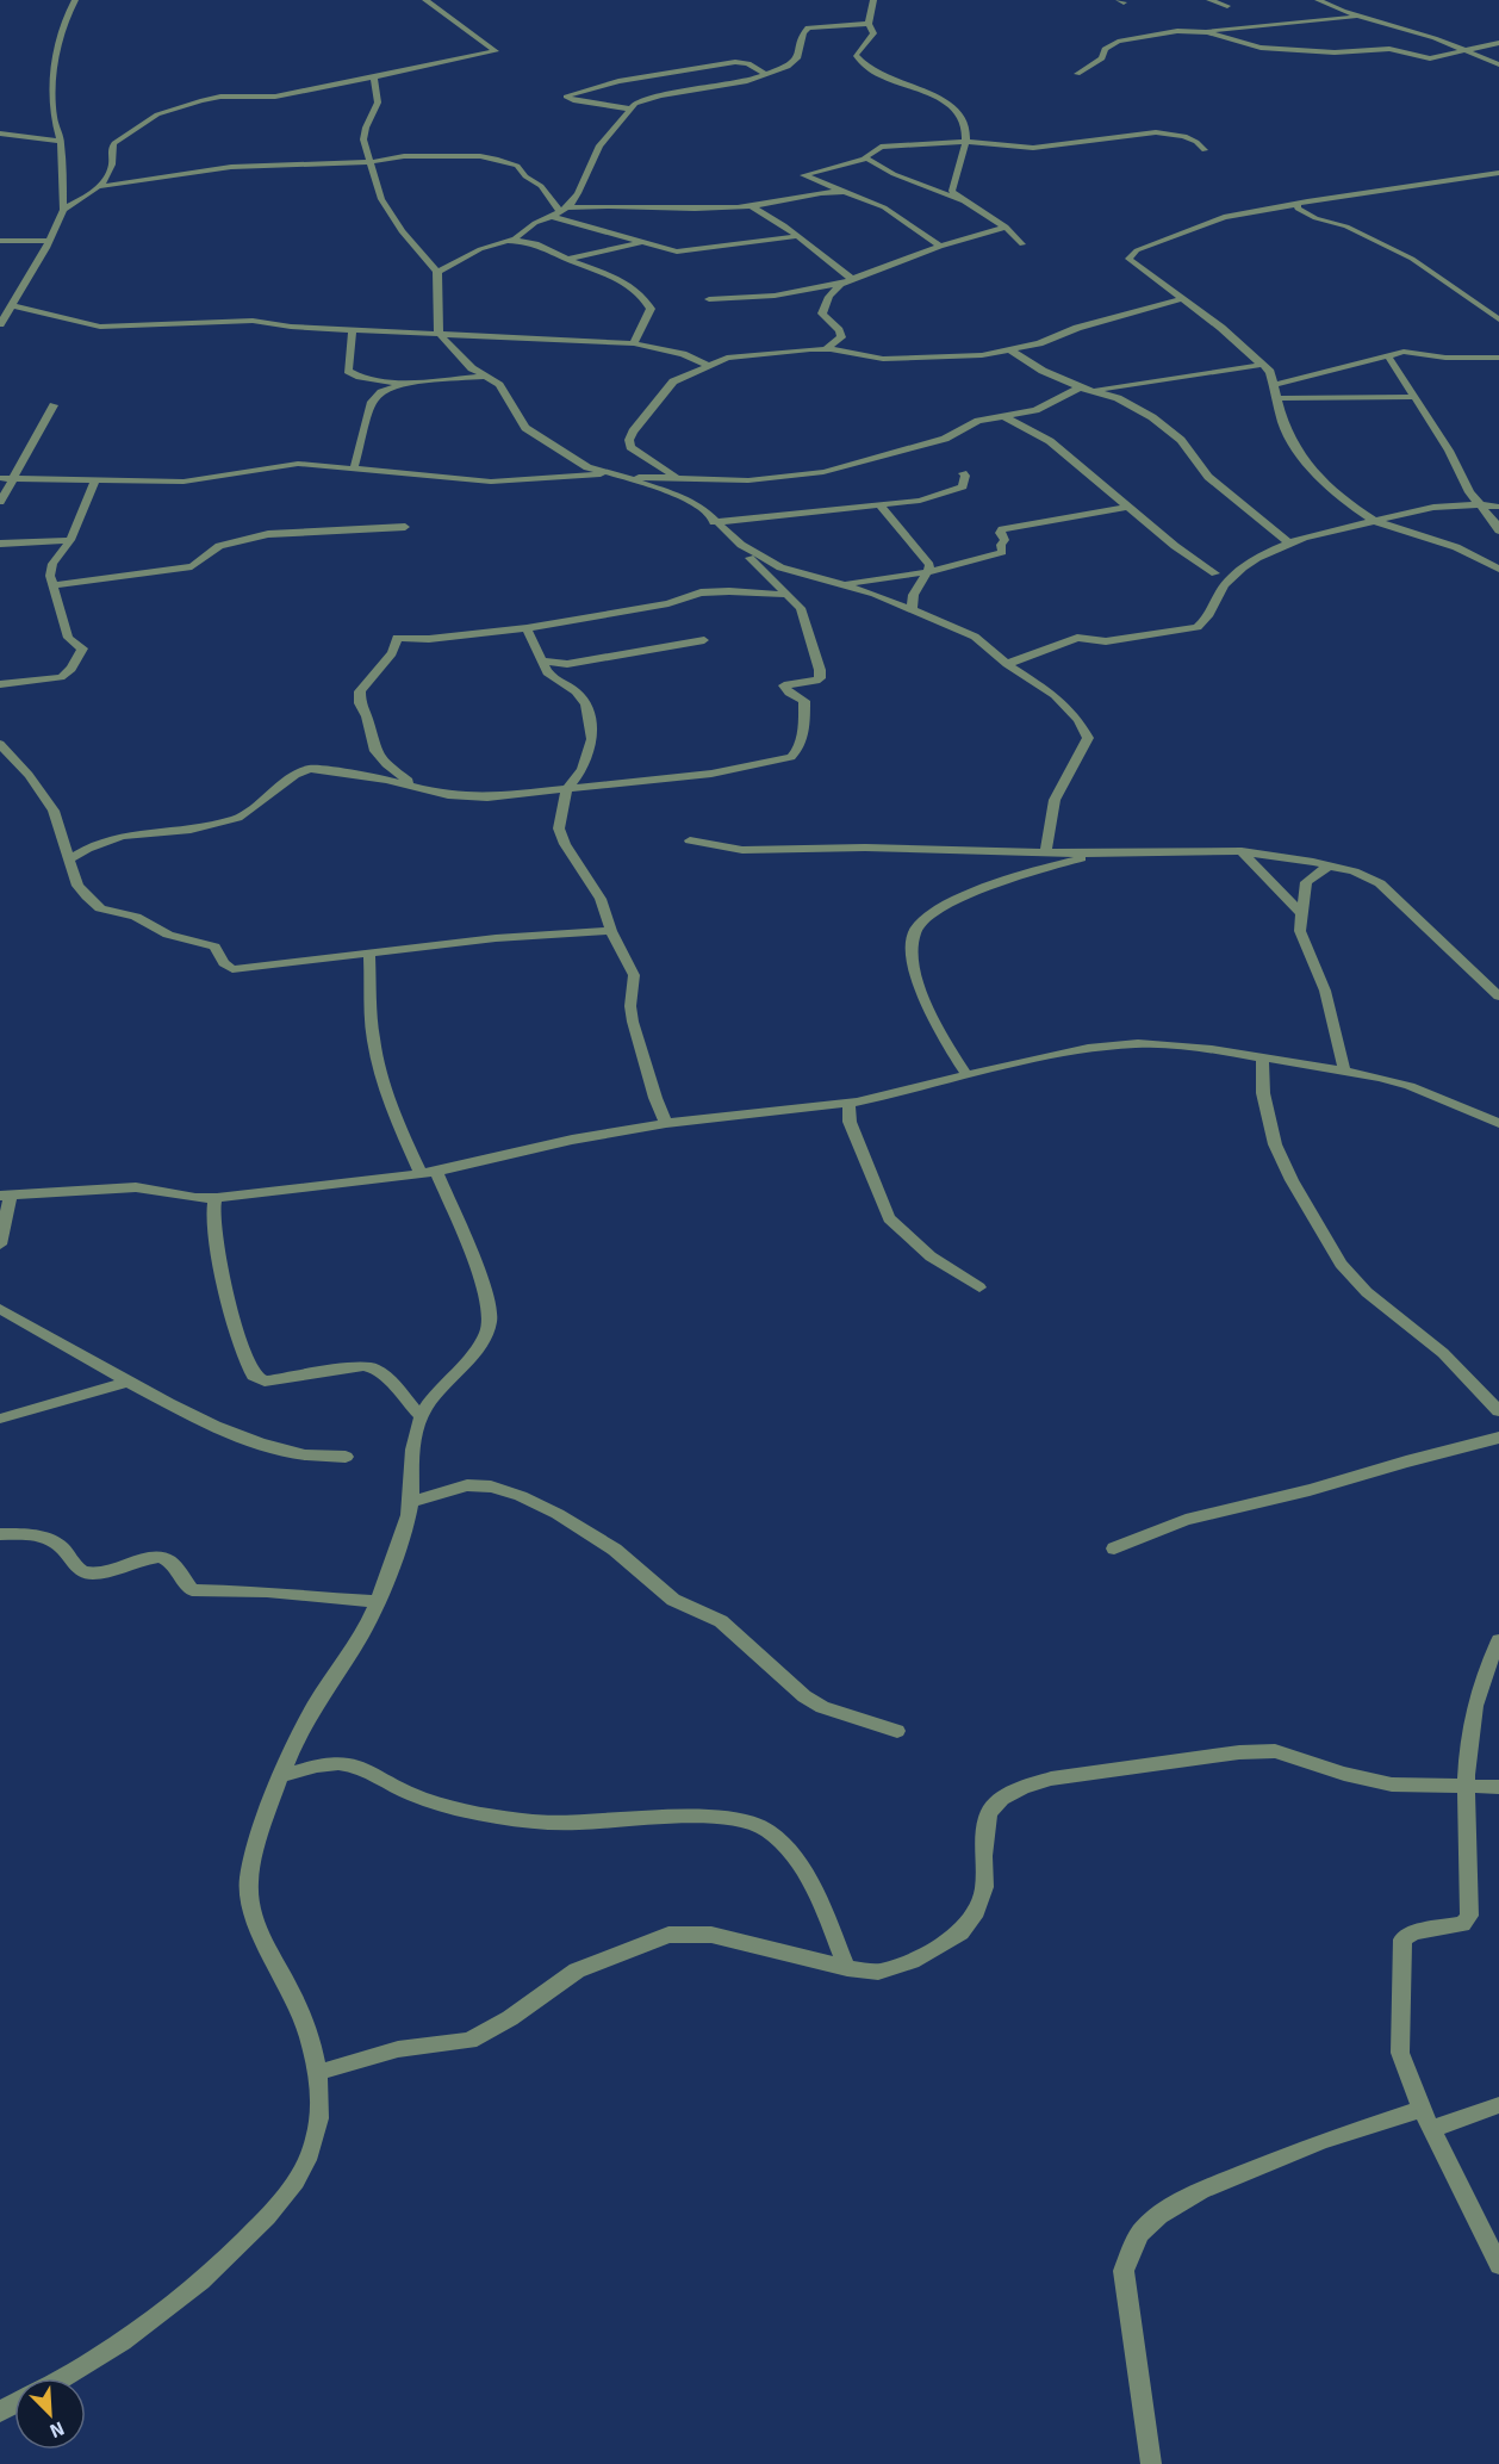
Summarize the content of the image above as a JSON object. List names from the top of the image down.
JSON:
{
  "north": "bottom right"
}
